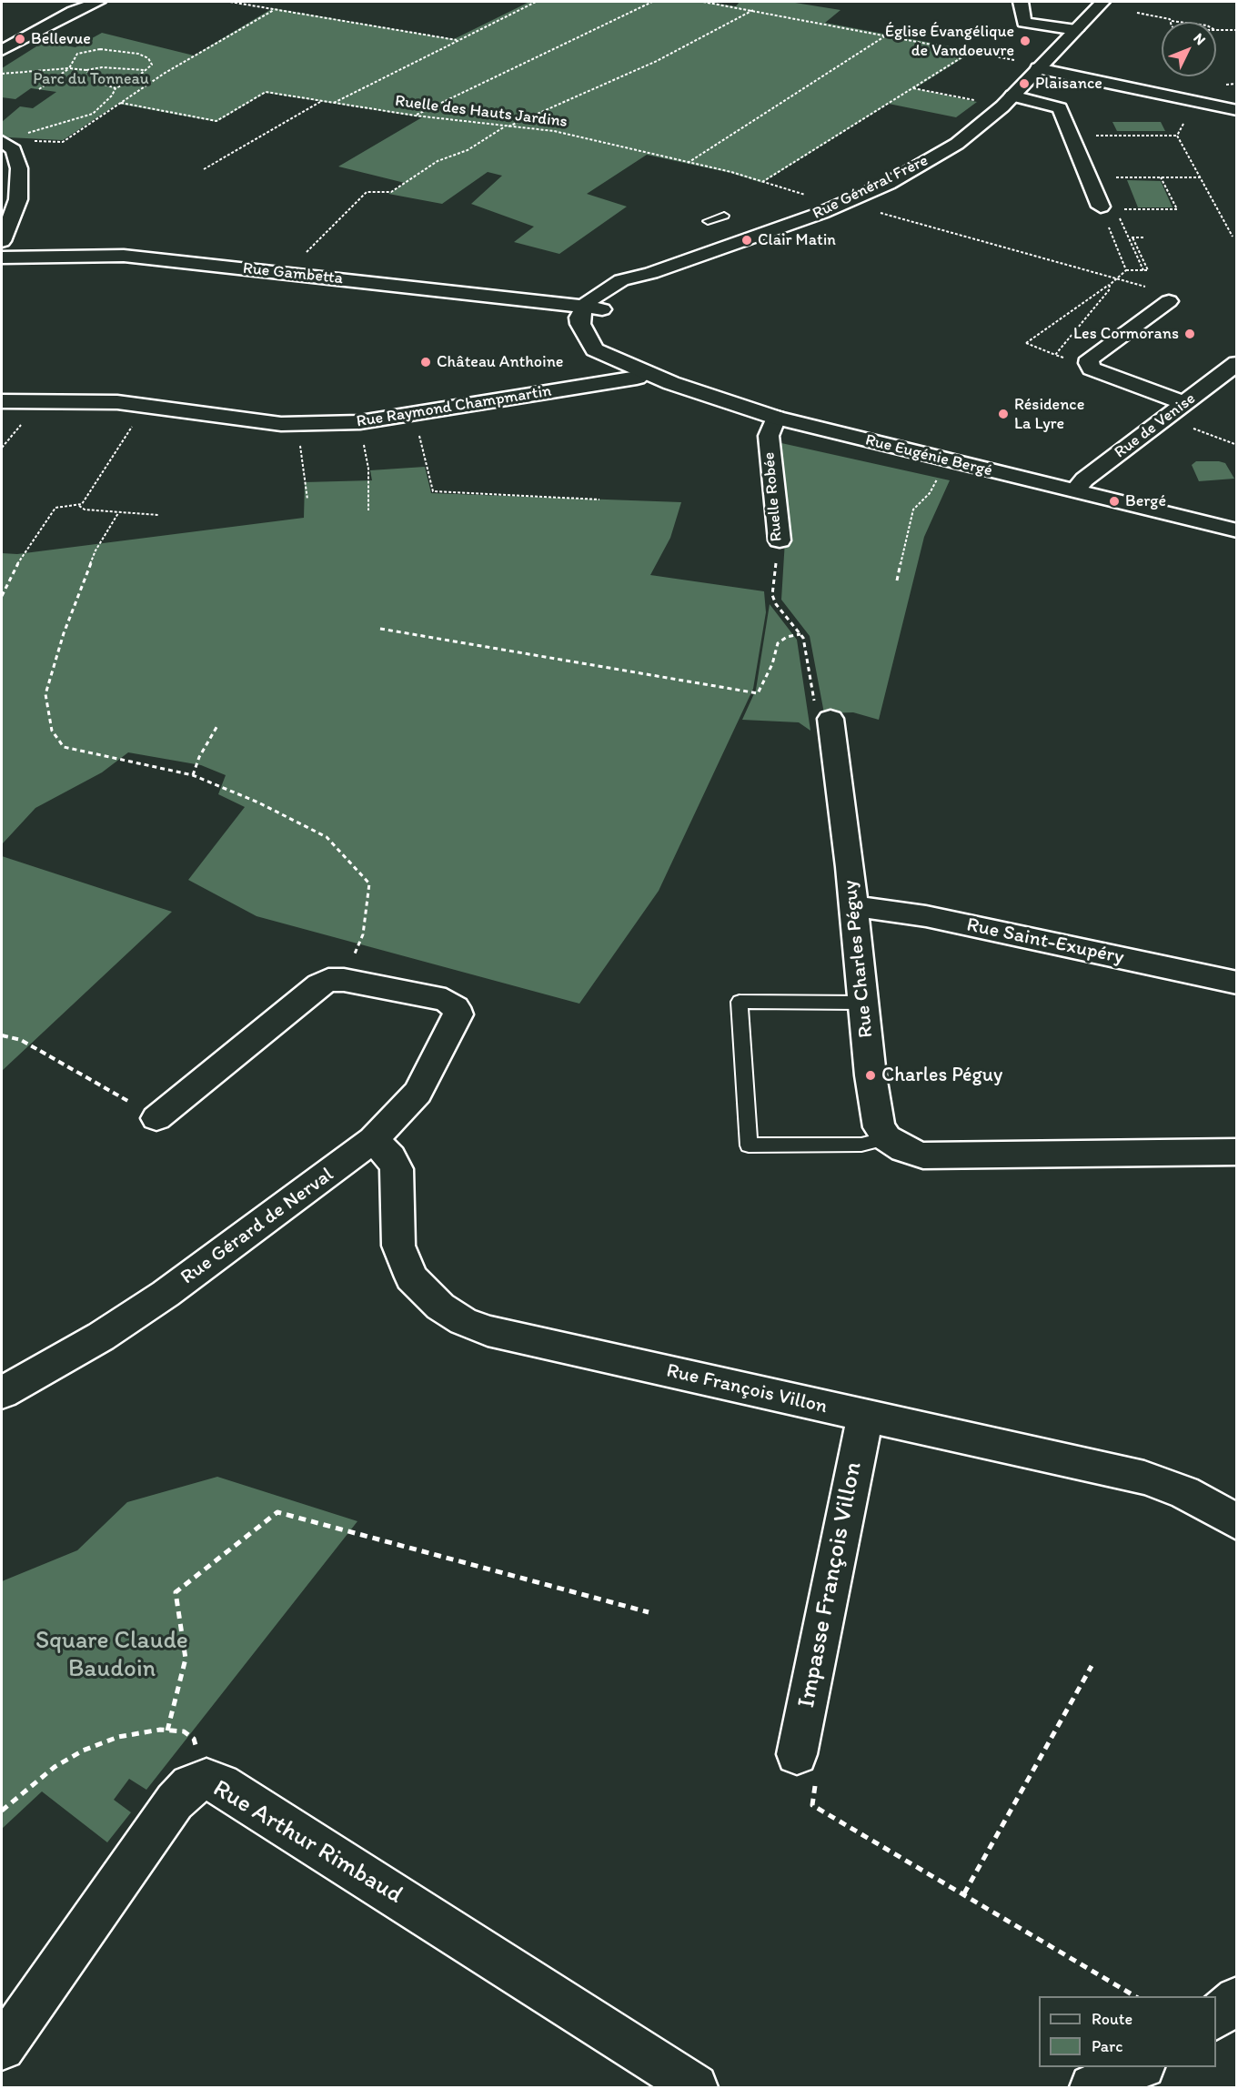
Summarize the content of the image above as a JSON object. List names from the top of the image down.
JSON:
{
  "streets": {
    "street": [
      "Rue Général Frère",
      "Rue Gambetta",
      "Rue Raymond Champmartin",
      "Rue de Venise",
      "Rue Eugénie Bergé",
      "Ruelle Robée",
      "Rue Saint-Exupéry",
      "Rue Charles Péguy",
      "Rue Gérard de Nerval",
      "Rue François Villon",
      "Impasse François Villon",
      "Rue Arthur Rimbaud"
    ],
    "path": ["Ruelle des Hauts Jardins"]
  },
  "crossings": [
    ["Ruelle des Hauts Jardins", "Rue Général Frère"],
    ["Rue Général Frère", "Rue Gambetta"],
    ["Rue Général Frère", "Rue Eugénie Bergé"],
    ["Rue Gambetta", "Rue Eugénie Bergé"],
    ["Rue Raymond Champmartin", "Rue Eugénie Bergé"],
    ["Rue de Venise", "Rue Eugénie Bergé"],
    ["Rue Eugénie Bergé", "Ruelle Robée"],
    ["Ruelle Robée", "Rue Charles Péguy"],
    ["Rue Saint-Exupéry", "Rue Charles Péguy"],
    ["Rue Gérard de Nerval", "Rue François Villon"],
    ["Rue François Villon", "Impasse François Villon"]
  ],
  "parks": ["Parc du Tonneau", "Square Claude Baudoin"],
  "places": [
    "Bellevue",
    "Église Évangélique de Vandoeuvre",
    "Plaisance",
    "Clair Matin",
    "Les Cormorans",
    "Château Anthoine",
    "Résidence La Lyre",
    "Bergé",
    "Charles Péguy"
  ],
  "legend": ["Route", "Parc"],
  "north": "top right"
}
